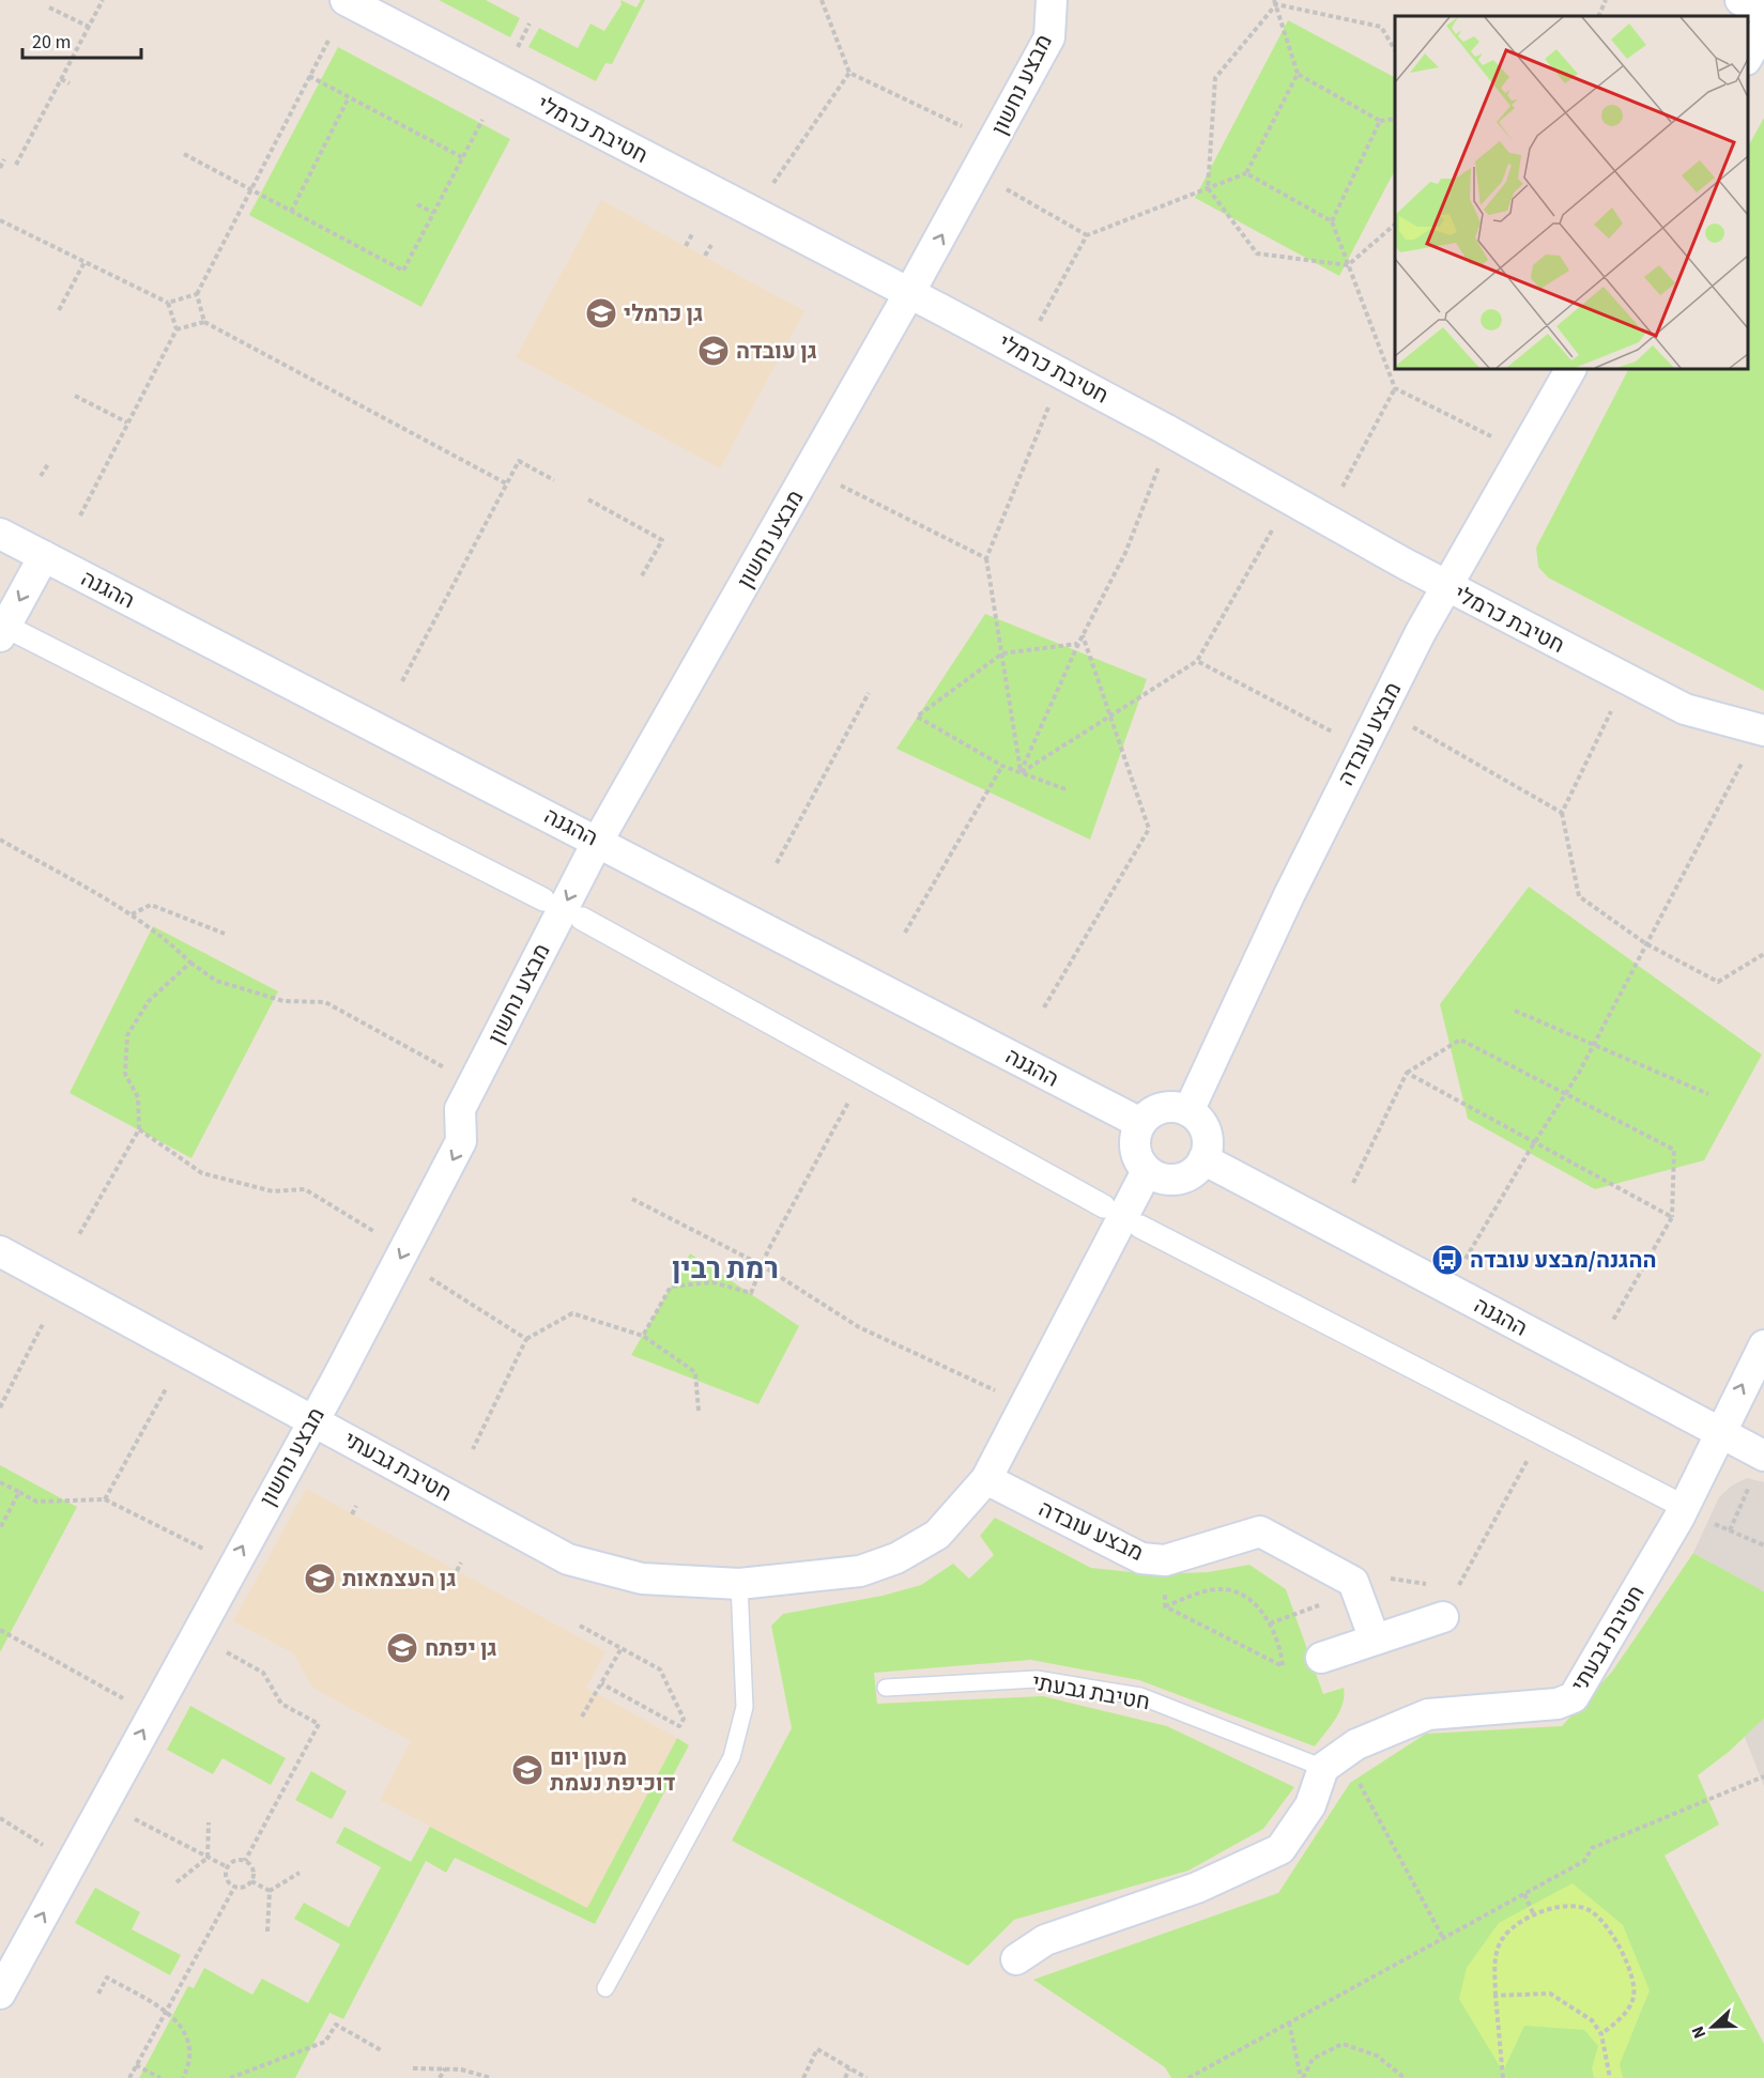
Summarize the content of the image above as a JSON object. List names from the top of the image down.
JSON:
{
  "streets": {
    "street": [
      "מבצע נחשון",
      "חטיבת כרמלי",
      "ההגנה",
      "מבצע עובדה",
      "חטיבת גבעתי"
    ]
  },
  "crossings": [
    ["מבצע נחשון", "חטיבת כרמלי"],
    ["מבצע נחשון", "ההגנה"],
    ["מבצע נחשון", "חטיבת גבעתי"],
    ["חטיבת כרמלי", "מבצע עובדה"],
    ["ההגנה", "מבצע עובדה"],
    ["ההגנה", "חטיבת גבעתי"]
  ],
  "districts": ["רמת רבין"],
  "places": {
    "school or university": [
      "גן כרמלי",
      "גן עובדה",
      "גן העצמאות",
      "גן יפתח",
      "מעון יום דוכיפת נעמת"
    ],
    "bus stop": ["ההגנה/מבצע עובדה"]
  },
  "scale_bar": "20 m",
  "north": "left"
}
